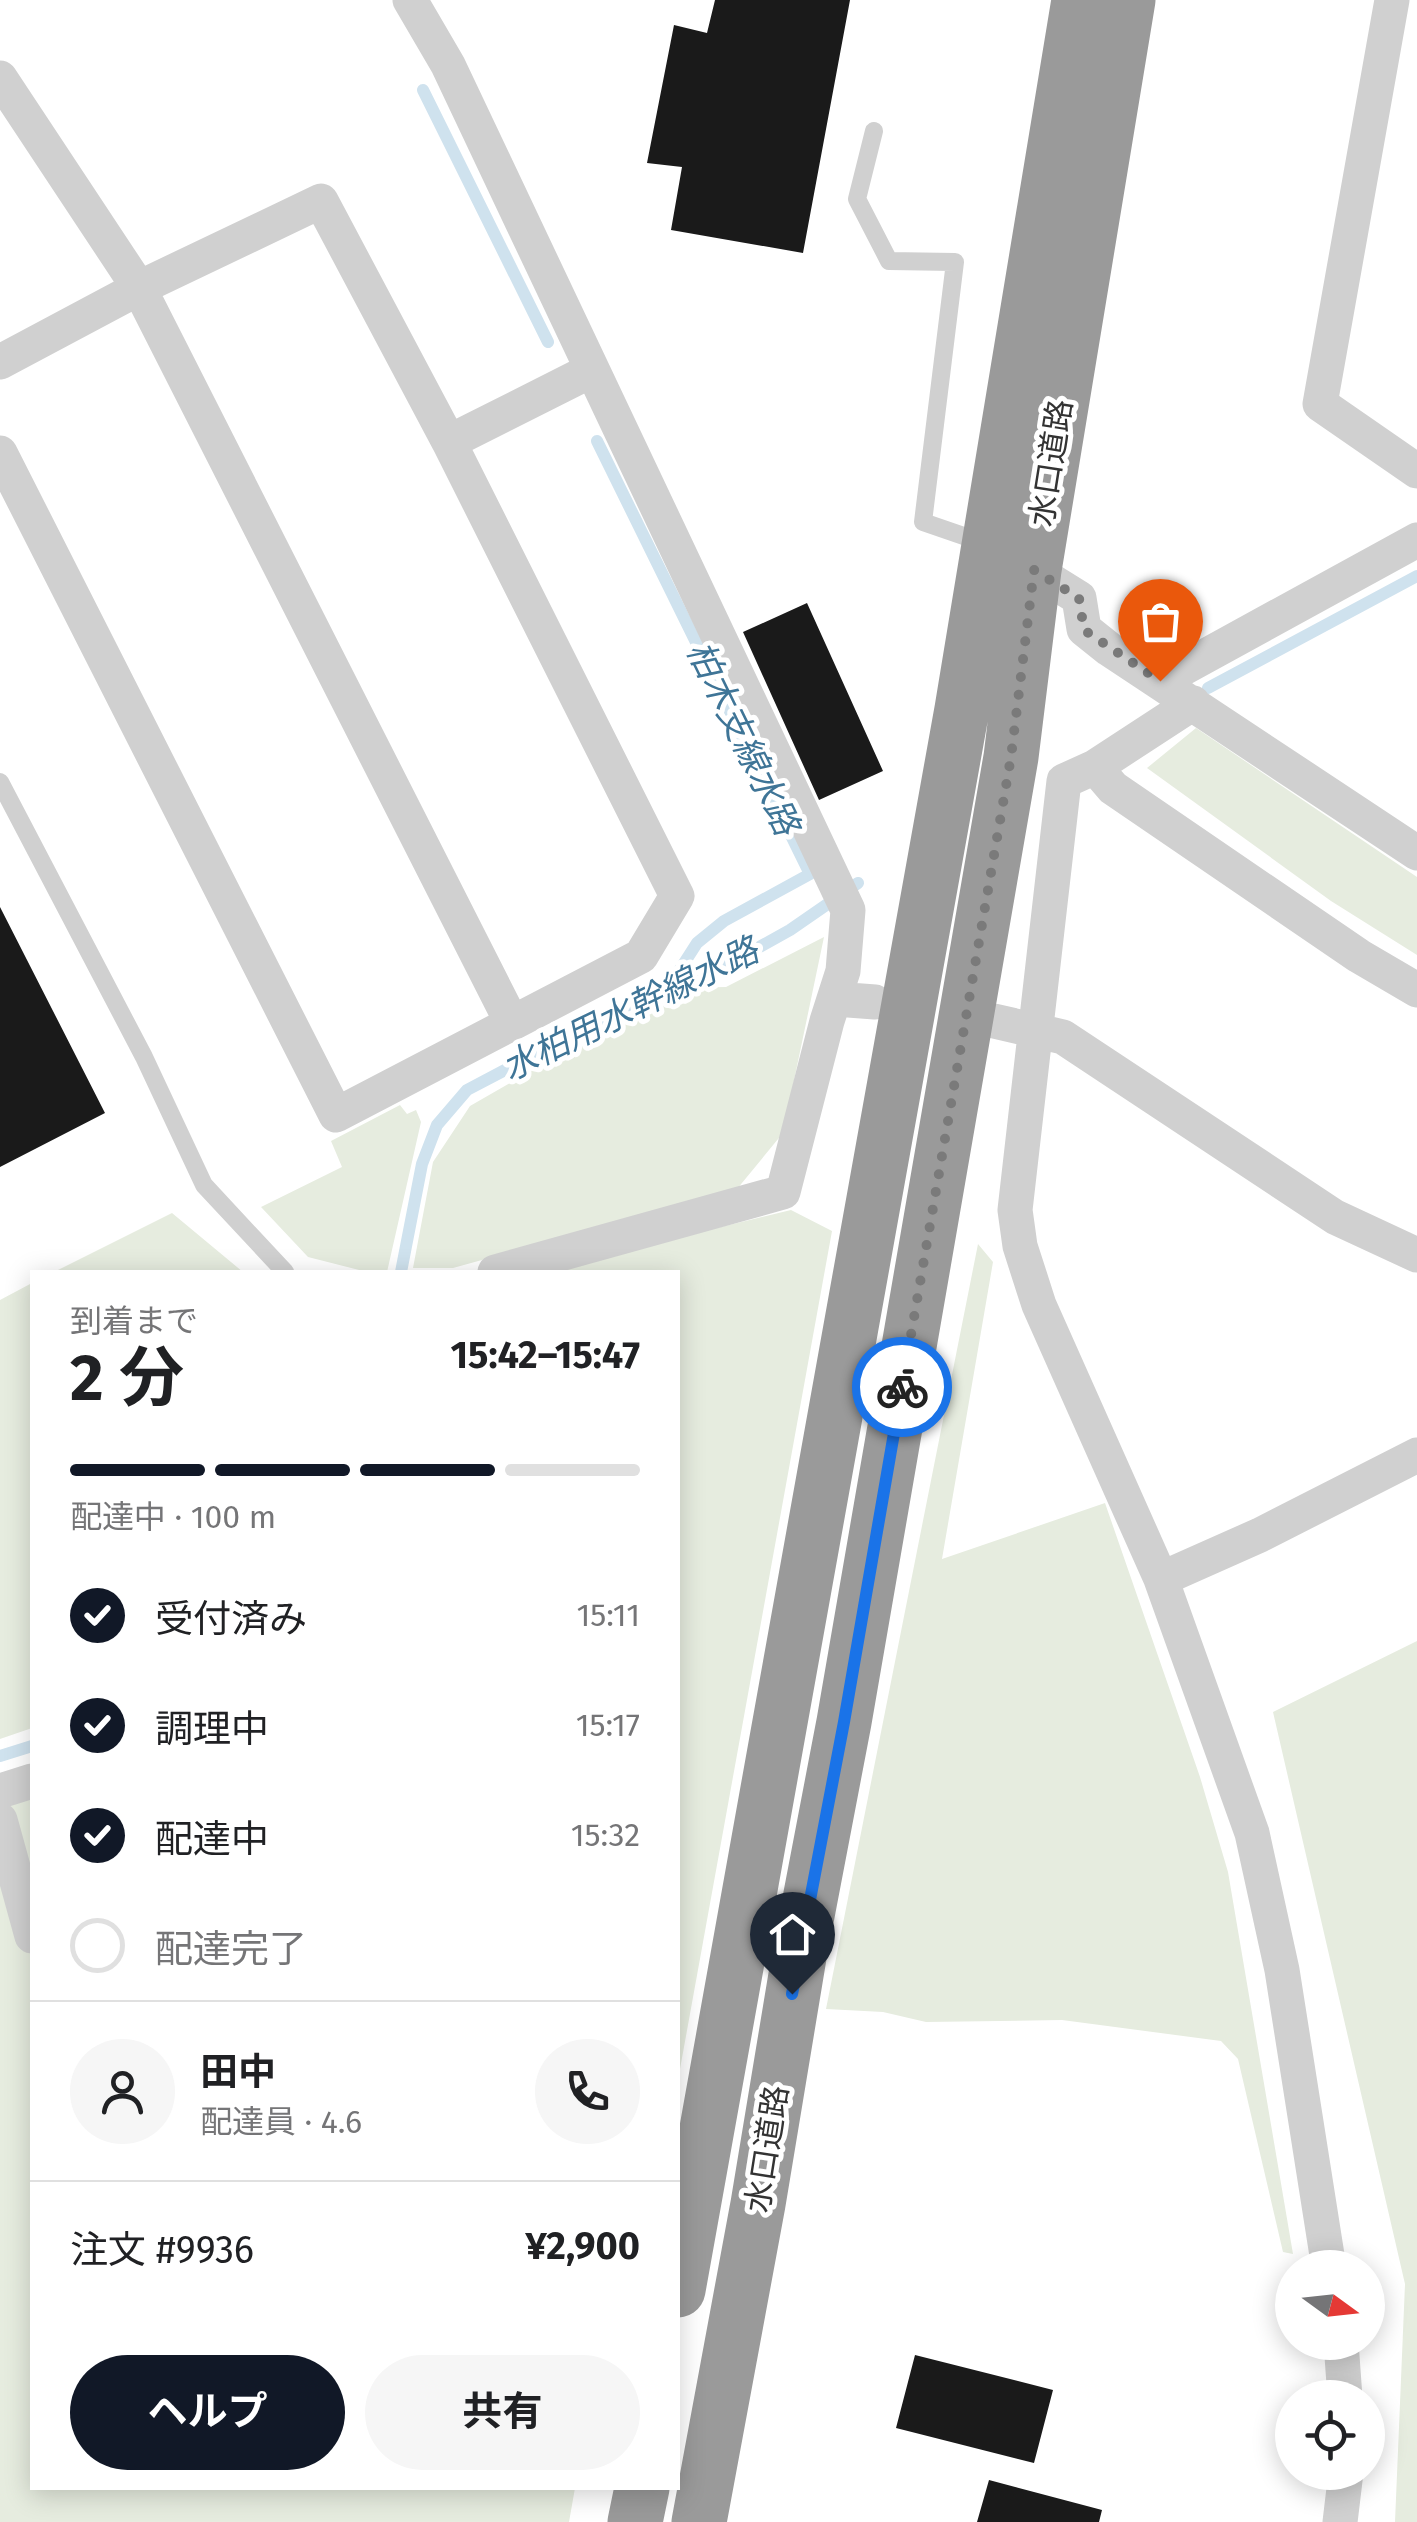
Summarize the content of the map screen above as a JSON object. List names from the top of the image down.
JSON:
{
  "streets": {
    "highway": ["水口道路"]
  },
  "water": ["柏木支線水路", "水柏用水幹線水路"],
  "north": "right",
  "page": {
    "heading": ["2 分", "到着まで", "15:42–15:47"],
    "panel": [
      "田中",
      "配達員 · 4.6",
      "注文 #9936",
      "¥2,900"
    ],
    "bar": "配達中 · 100 m",
    "list": [
      ["受付済み", "15:11"],
      ["調理中", "15:17"],
      ["配達中", "15:32"],
      "配達完了"
    ],
    "buttons": ["ヘルプ", "共有"]
  }
}
